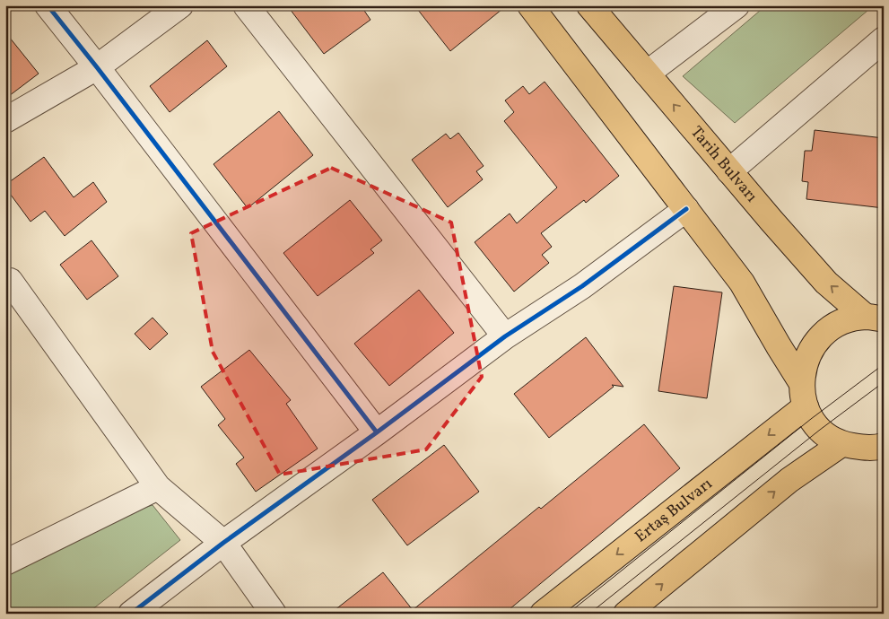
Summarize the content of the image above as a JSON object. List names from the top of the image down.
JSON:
{
  "streets": {
    "main road": ["Tarih Bulvarı", "Ertaş Bulvarı"]
  }
}
